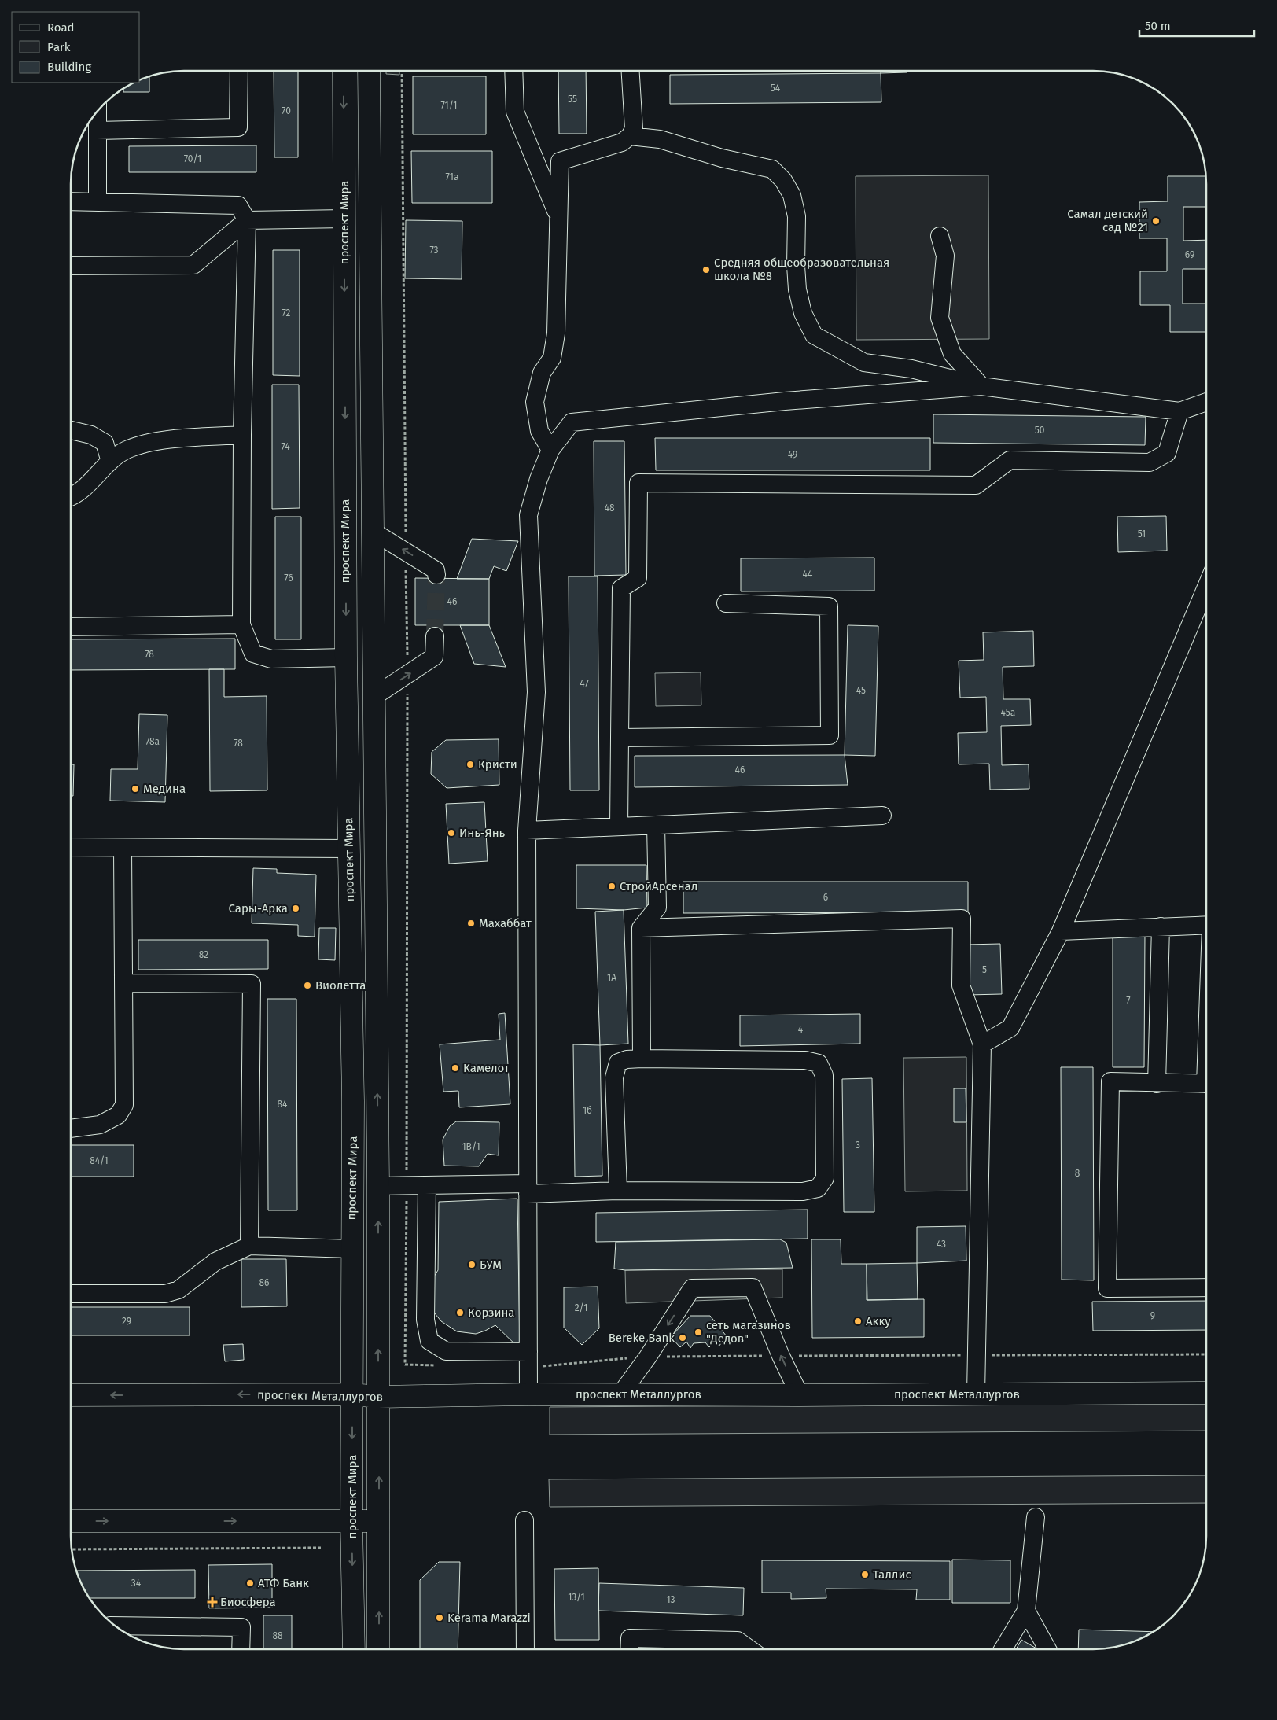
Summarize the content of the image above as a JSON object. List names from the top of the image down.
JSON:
{
  "streets": {
    "main road": ["проспект Мира", "проспект Металлургов"]
  },
  "crossings": [
    ["проспект Мира", "проспект Металлургов"]
  ],
  "places": {
    "other": [
      "Самал детский сад №21",
      "Средняя общеобразовательная школа №8",
      "Кристи",
      "Медина",
      "Инь-Янь",
      "СтройАрсенал",
      "Сары-Арка",
      "Махаббат",
      "Виолетта",
      "Камелот",
      "БУМ",
      "Корзина",
      "Акку",
      "сеть магазинов \"Дедов\"",
      "Bereke Bank",
      "Таллис",
      "АТФ Банк",
      "Kerama Marazzi"
    ],
    "health": ["Биосфера"]
  },
  "house_numbers": [
    "54",
    "55",
    "71/1",
    "70",
    "70/1",
    "71а",
    "73",
    "69",
    "72",
    "50",
    "74",
    "49",
    "48",
    "51",
    "44",
    "76",
    "46",
    "78",
    "47",
    "45",
    "45а",
    "78а",
    "78",
    "46",
    "6",
    "82",
    "5",
    "1А",
    "7",
    "4",
    "84",
    "1б",
    "3",
    "1В/1",
    "84/1",
    "8",
    "43",
    "86",
    "2/1",
    "9",
    "29",
    "34",
    "13/1",
    "13",
    "88"
  ],
  "legend": ["Road", "Park", "Building"],
  "scale_bar": "50 m"
}
